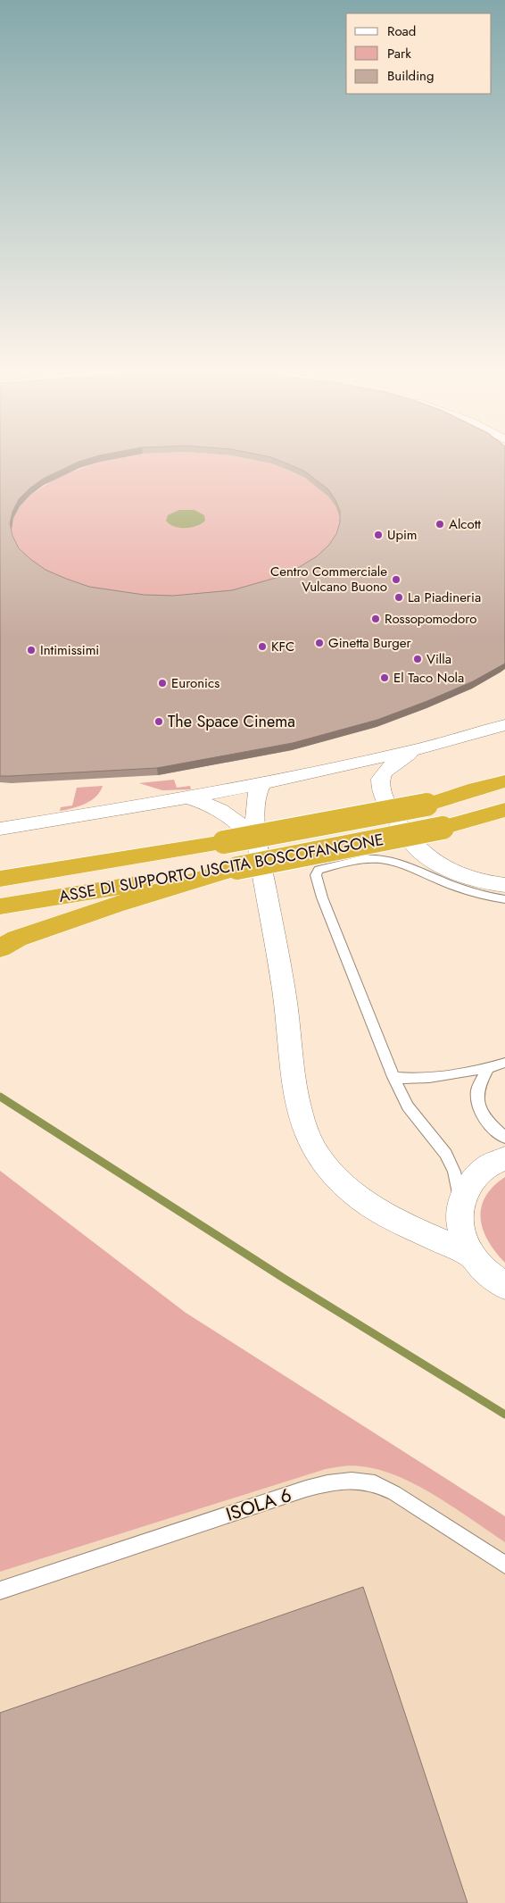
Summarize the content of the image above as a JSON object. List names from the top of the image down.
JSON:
{
  "streets": {
    "highway": ["ASSE DI SUPPORTO USCITA BOSCOFANGONE"],
    "lane": ["ISOLA 6"]
  },
  "places": [
    "Alcott",
    "Upim",
    "Centro Commerciale Vulcano Buono",
    "La Piadineria",
    "Rossopomodoro",
    "Ginetta Burger",
    "KFC",
    "Intimissimi",
    "Villa",
    "El Taco Nola",
    "Euronics",
    "The Space Cinema"
  ],
  "legend": ["Road", "Park", "Building"]
}
